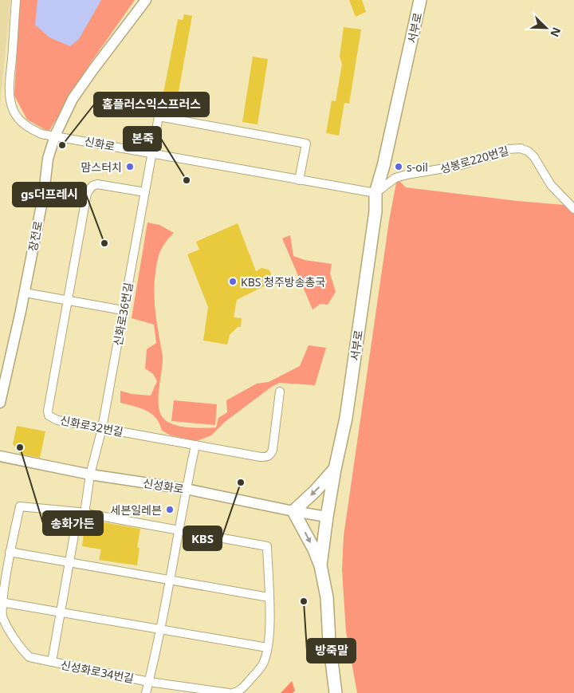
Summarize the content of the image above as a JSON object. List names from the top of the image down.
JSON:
{
  "streets": {
    "main road": ["서부로"],
    "street": [
      "신화로",
      "성봉로220번길",
      "장전로",
      "신화로36번길",
      "신화로32번길",
      "신성화로",
      "신성화로34번길"
    ]
  },
  "crossings": [
    ["서부로", "신화로"],
    ["서부로", "성봉로220번길"],
    ["서부로", "신성화로"],
    ["신화로", "성봉로220번길"],
    ["신화로", "장전로"],
    ["신화로", "신화로36번길"],
    ["신화로36번길", "신화로32번길"],
    ["신화로36번길", "신성화로"],
    ["신화로36번길", "신성화로34번길"]
  ],
  "places": [
    "홈플러스익스프러스",
    "맘스터치",
    "s-oil",
    "본죽",
    "gs더프레시",
    "KBS 청주방송총국",
    "송화가든",
    "KBS",
    "세븐일레븐",
    "방죽말"
  ],
  "north": "bottom right"
}
